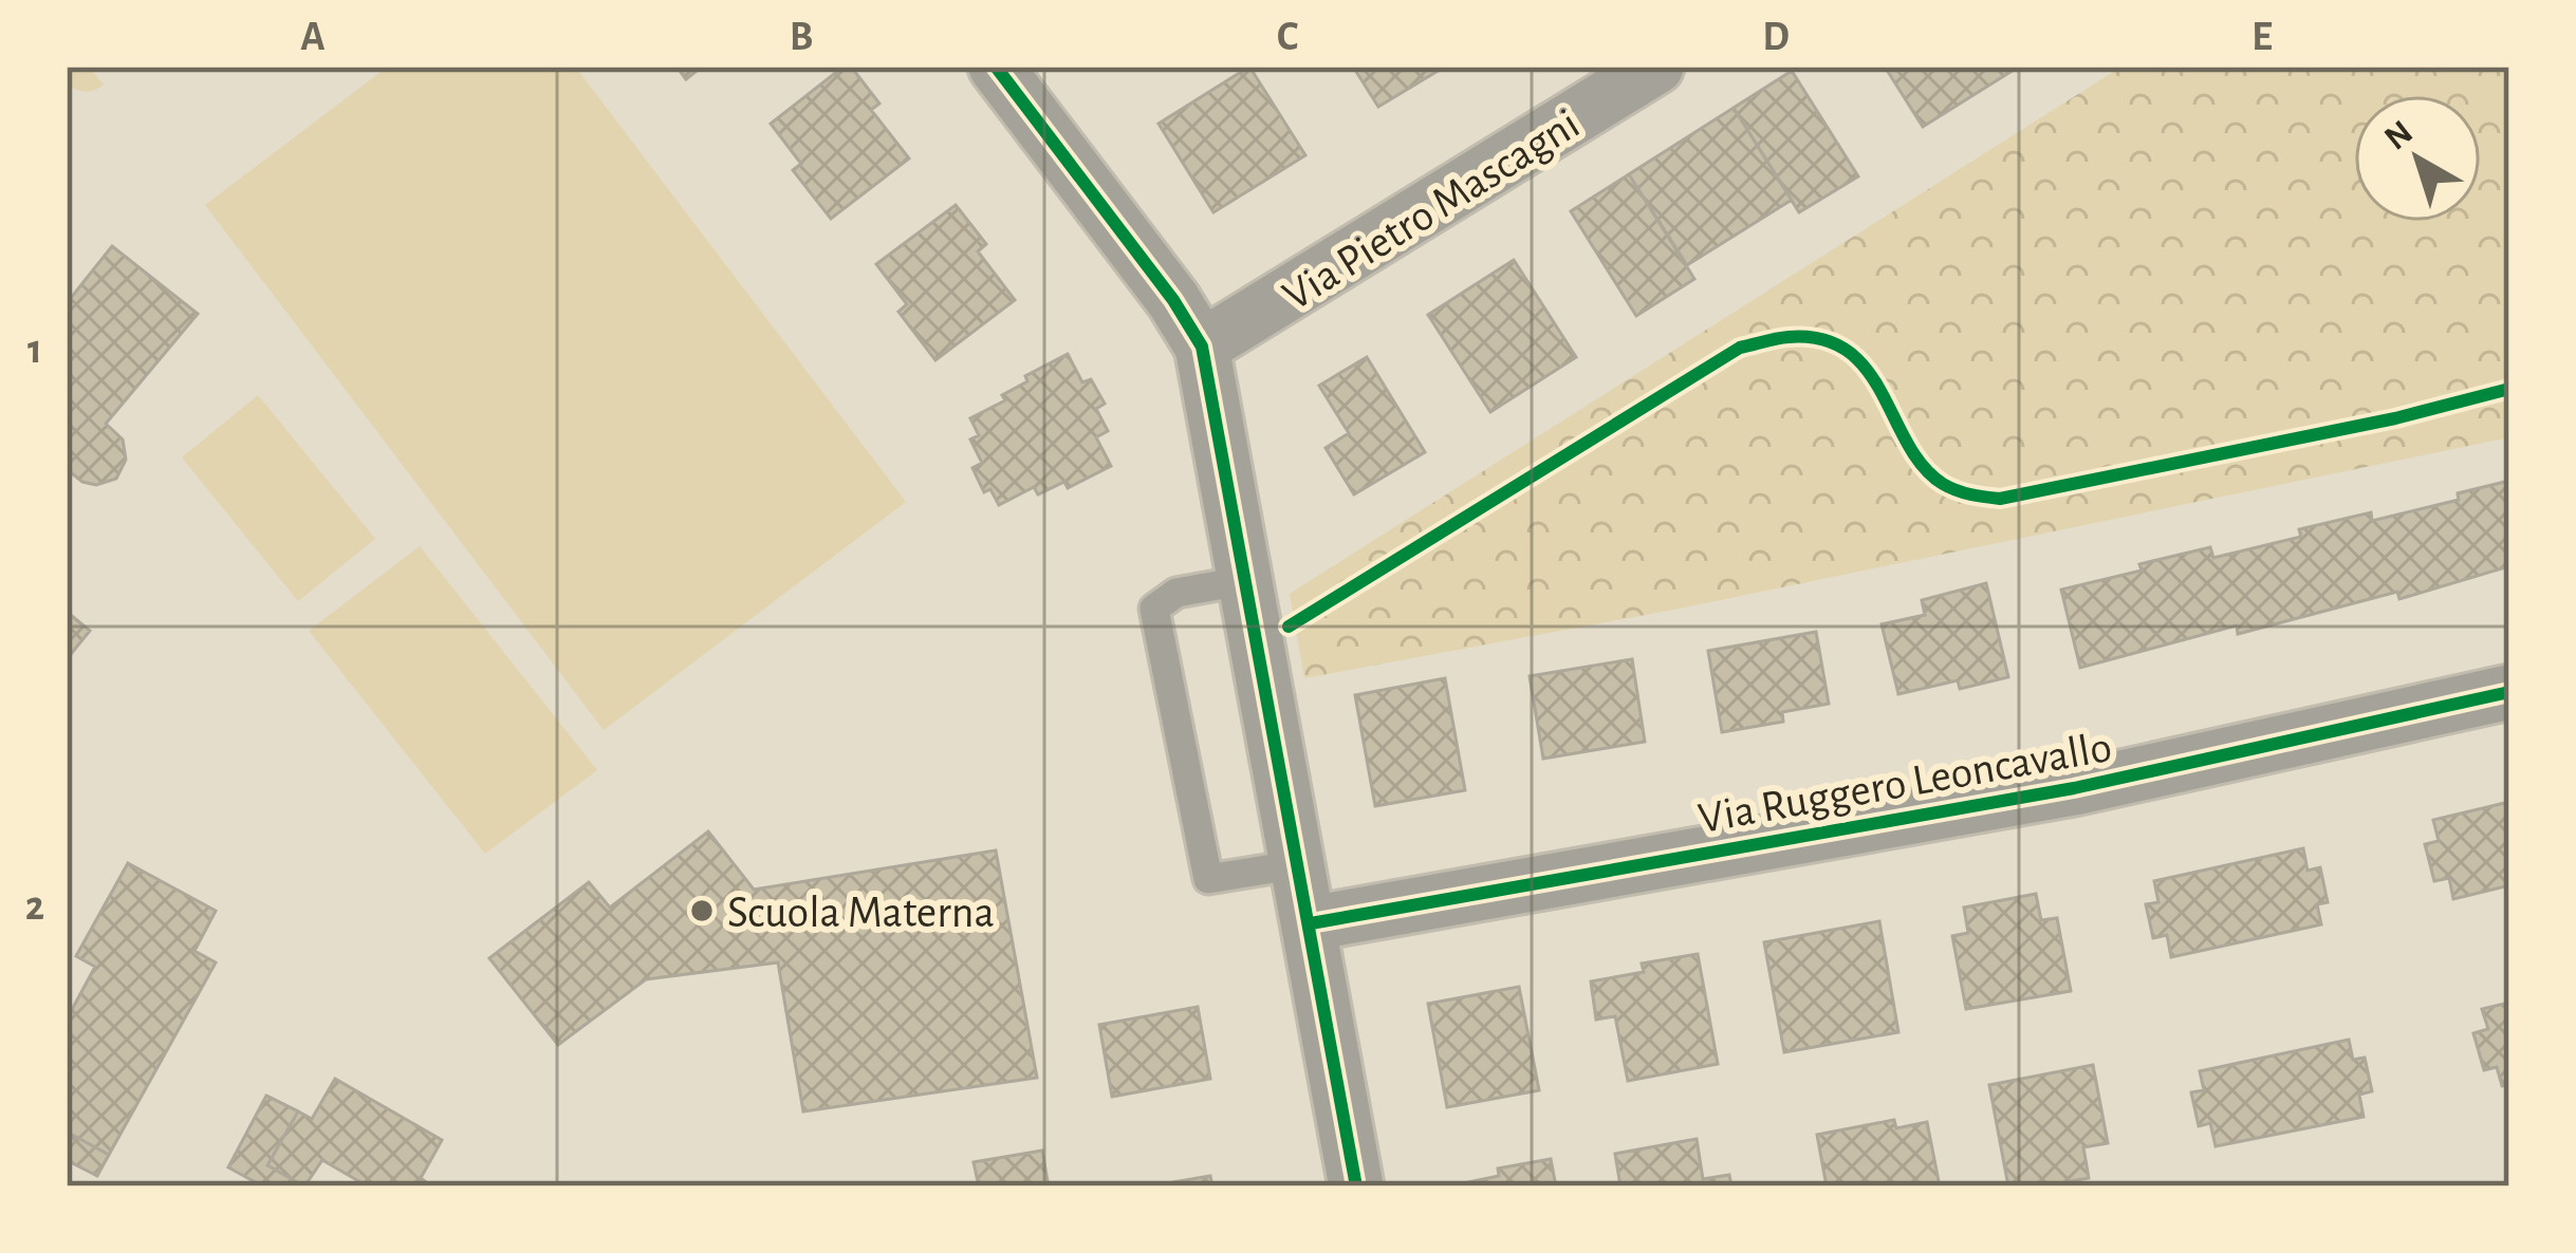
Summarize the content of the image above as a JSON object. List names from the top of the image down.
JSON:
{
  "streets": {
    "street": ["Via Pietro Mascagni", "Via Ruggero Leoncavallo"]
  },
  "places": ["Scuola Materna"],
  "north": "top left",
  "grid": {
    "columns": [
      "A",
      "B",
      "C",
      "D",
      "E"
    ],
    "rows": ["1", "2"]
  }
}
